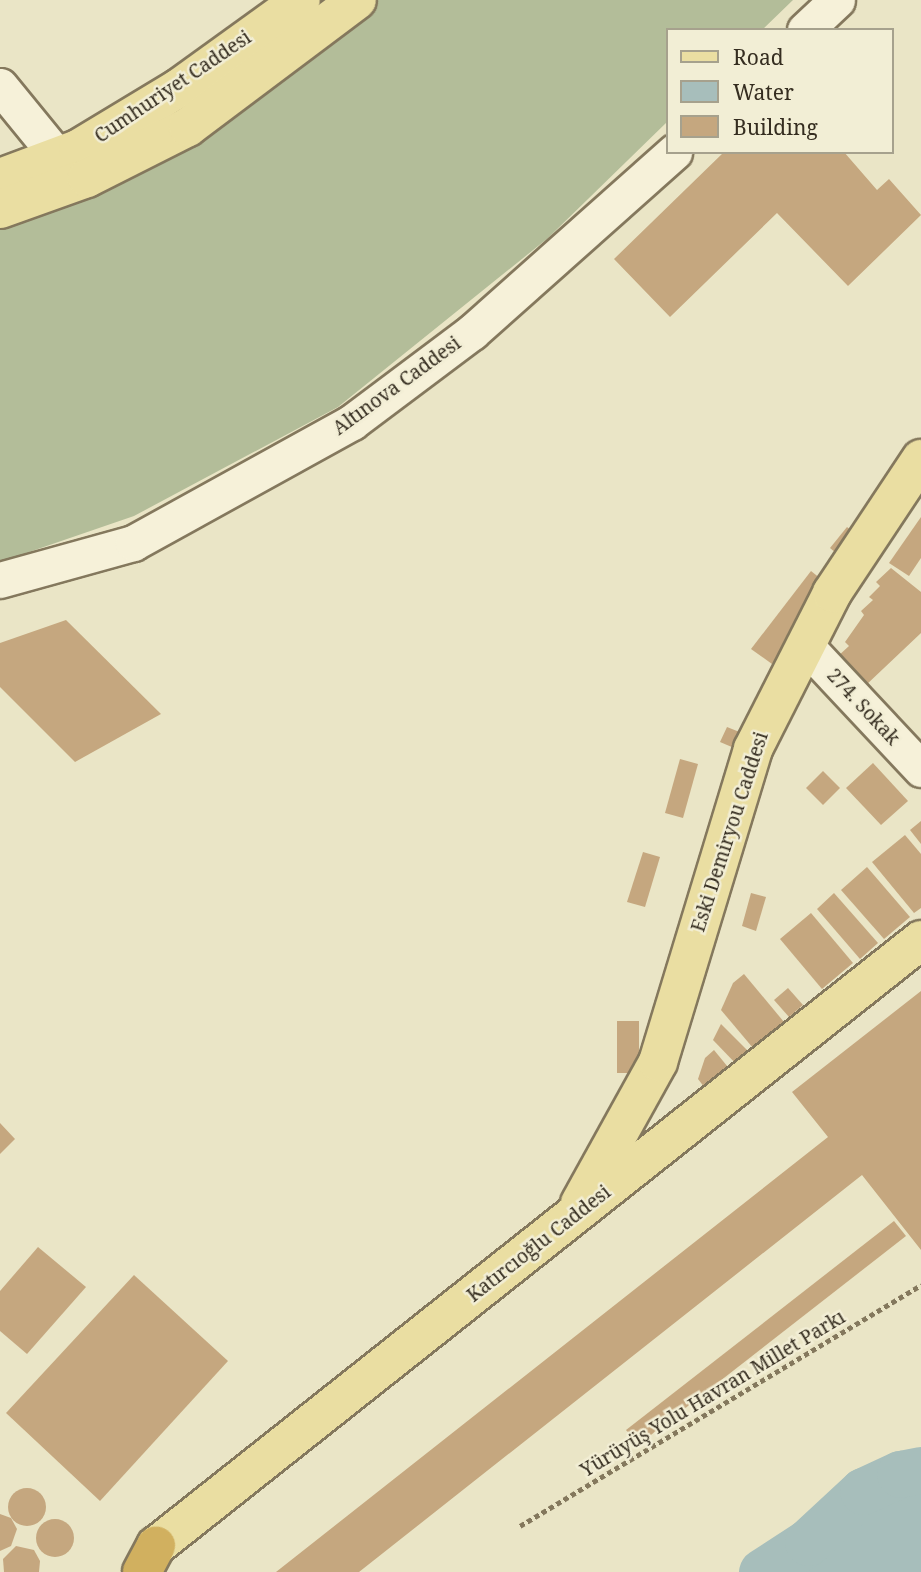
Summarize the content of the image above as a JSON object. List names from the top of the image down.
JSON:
{
  "streets": {
    "main road": ["Cumhuriyet Caddesi", "Eski Demiryou Caddesi", "Katırcıoğlu Caddesi"],
    "street": ["Altınova Caddesi", "274. Sokak"],
    "path": ["Yürüyüş Yolu Havran Millet Parkı"]
  },
  "crossings": [
    ["274. Sokak", "Eski Demiryou Caddesi"],
    ["Eski Demiryou Caddesi", "Katırcıoğlu Caddesi"]
  ],
  "legend": ["Road", "Water", "Building"]
}
